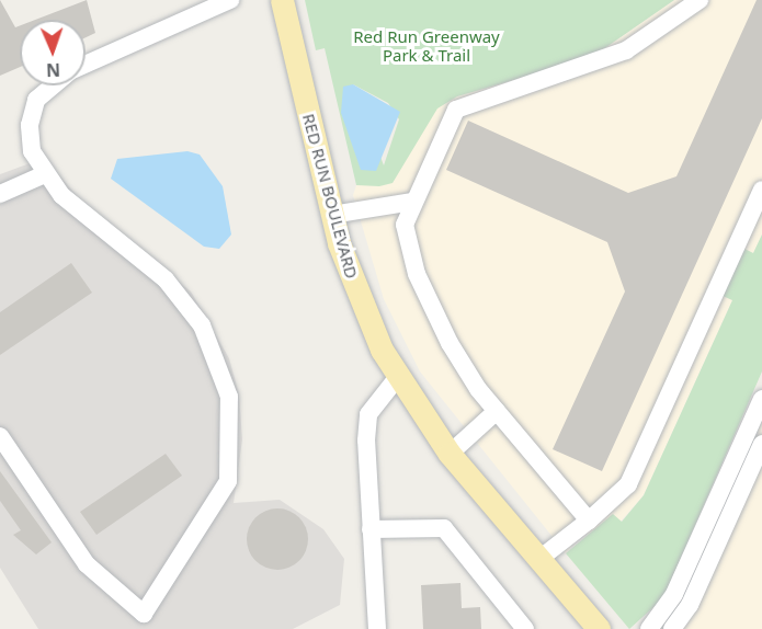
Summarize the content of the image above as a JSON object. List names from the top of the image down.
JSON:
{
  "streets": {
    "main road": ["RED RUN BOULEVARD"]
  },
  "parks": ["Red Run Greenway Park & Trail"],
  "north": "bottom"
}
